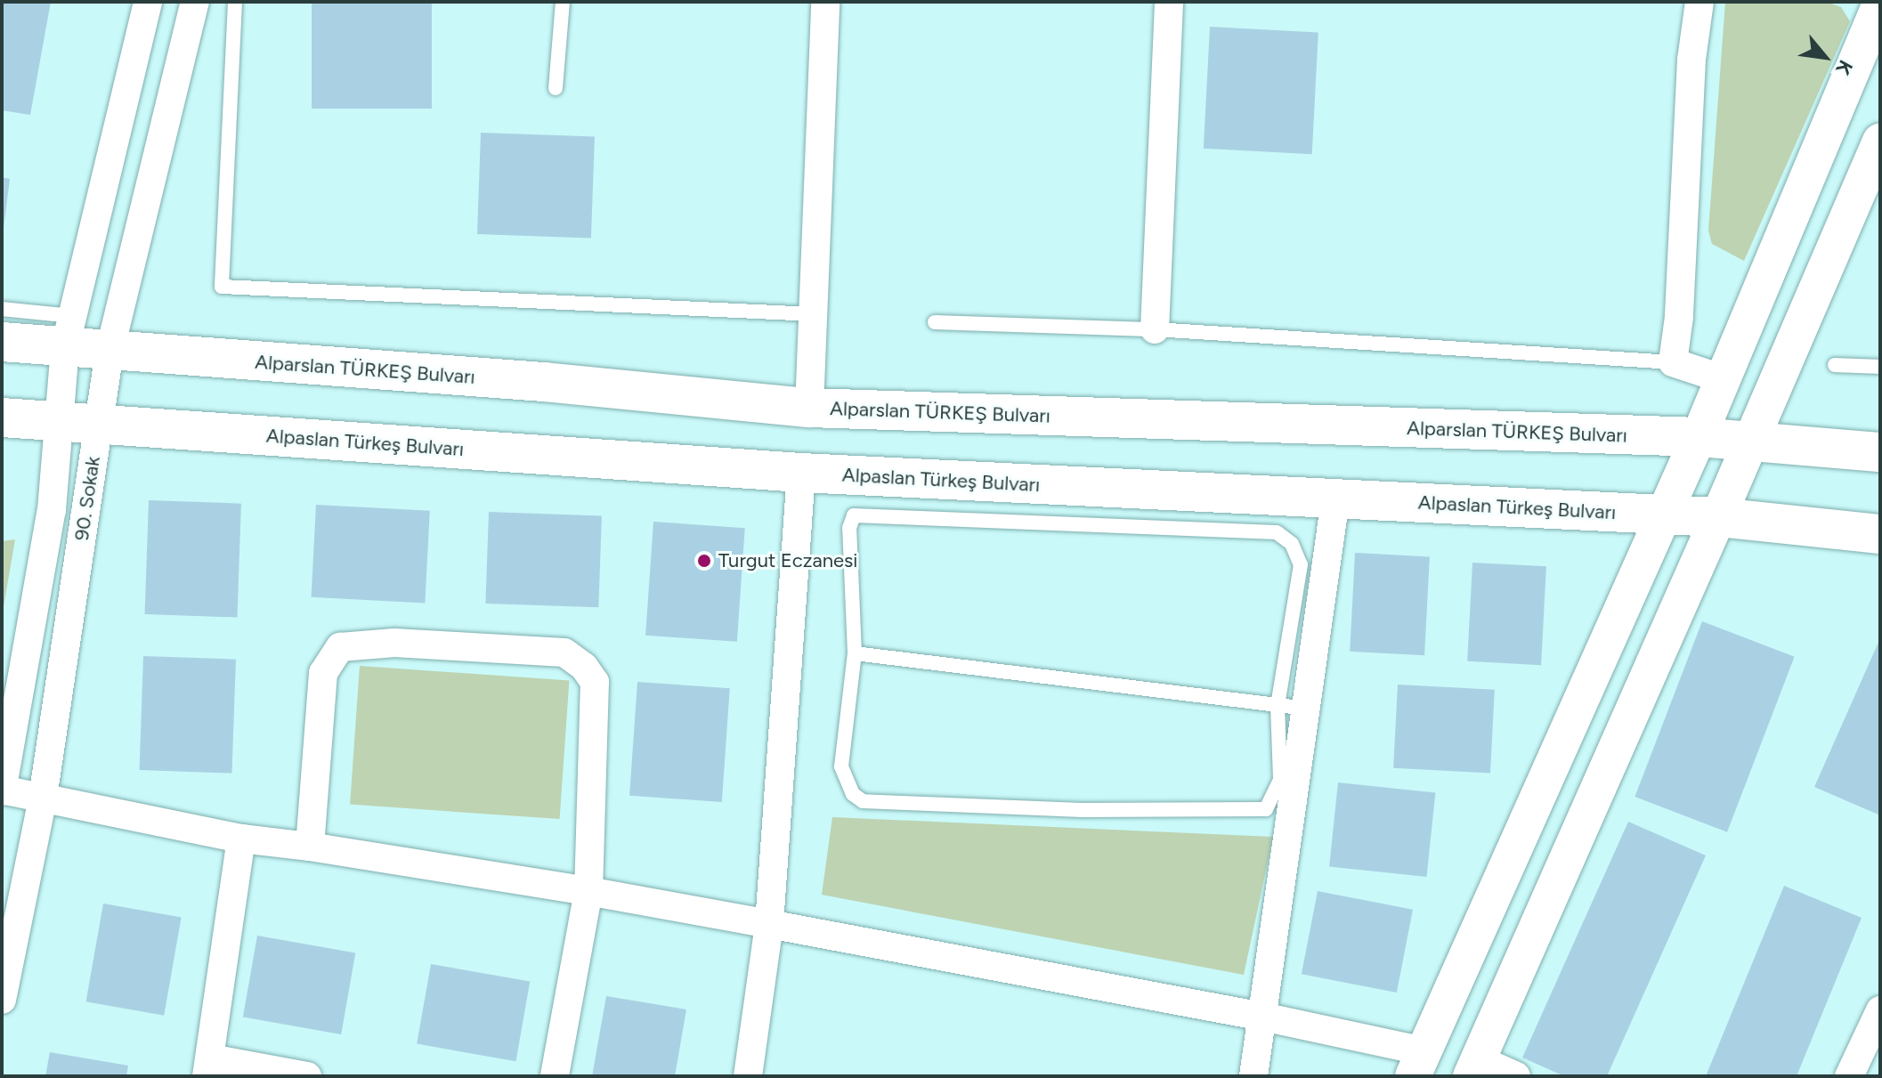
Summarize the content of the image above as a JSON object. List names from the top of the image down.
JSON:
{
  "streets": {
    "main road": ["Alparslan TÜRKEŞ Bulvarı", "Alpaslan Türkeş Bulvarı"],
    "street": ["90. Sokak"]
  },
  "crossings": [
    ["Alparslan TÜRKEŞ Bulvarı", "90. Sokak"],
    ["Alpaslan Türkeş Bulvarı", "90. Sokak"]
  ],
  "places": ["Turgut Eczanesi"],
  "north": "bottom right"
}
